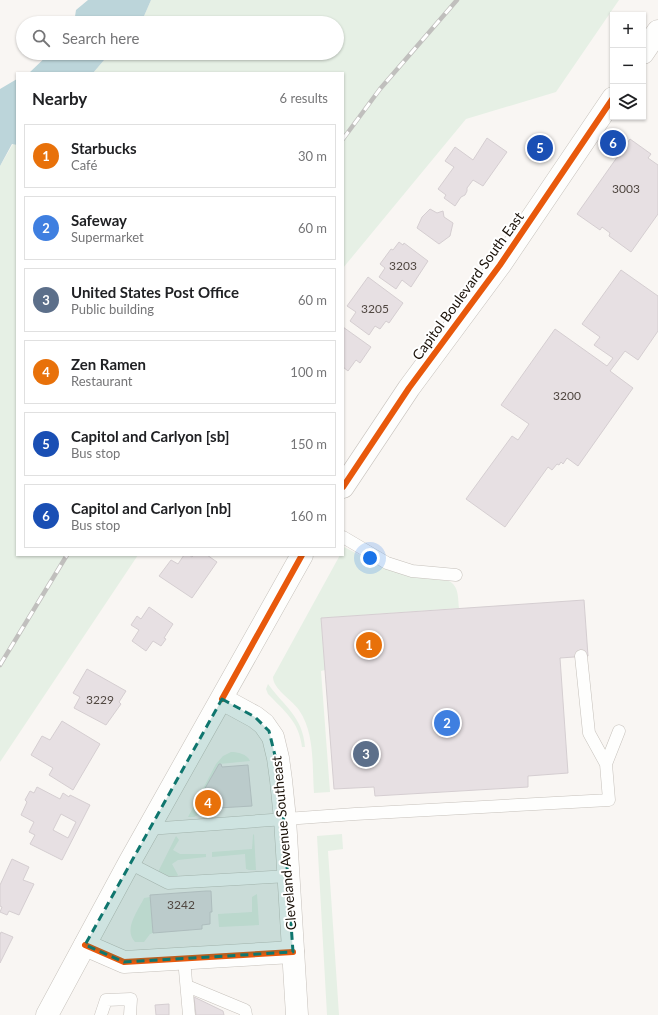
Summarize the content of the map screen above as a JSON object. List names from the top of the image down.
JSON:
{
  "streets": {
    "main road": ["Capitol Boulevard South East", "Cleveland Avenue Southeast"]
  },
  "house_numbers": [
    "3003",
    "3203",
    "3205",
    "3200",
    "3229",
    "3242"
  ],
  "page": {
    "map_buttons": ["+", "−"],
    "search": "Search here",
    "heading": ["Nearby", "6 results"],
    "list": [
      {
        "mark": "1",
        "name": "Starbucks",
        "note": "Café",
        "value": "30 m"
      },
      {
        "mark": "2",
        "name": "Safeway",
        "note": "Supermarket",
        "value": "60 m"
      },
      {
        "mark": "3",
        "name": "United States Post Office",
        "note": "Public building",
        "value": "60 m"
      },
      {
        "mark": "4",
        "name": "Zen Ramen",
        "note": "Restaurant",
        "value": "100 m"
      },
      {
        "mark": "5",
        "name": "Capitol and Carlyon [sb]",
        "note": "Bus stop",
        "value": "150 m"
      },
      {
        "mark": "6",
        "name": "Capitol and Carlyon [nb]",
        "note": "Bus stop",
        "value": "160 m"
      }
    ],
    "pins": [
      "6",
      "5",
      "1",
      "2",
      "3",
      "4"
    ]
  }
}
